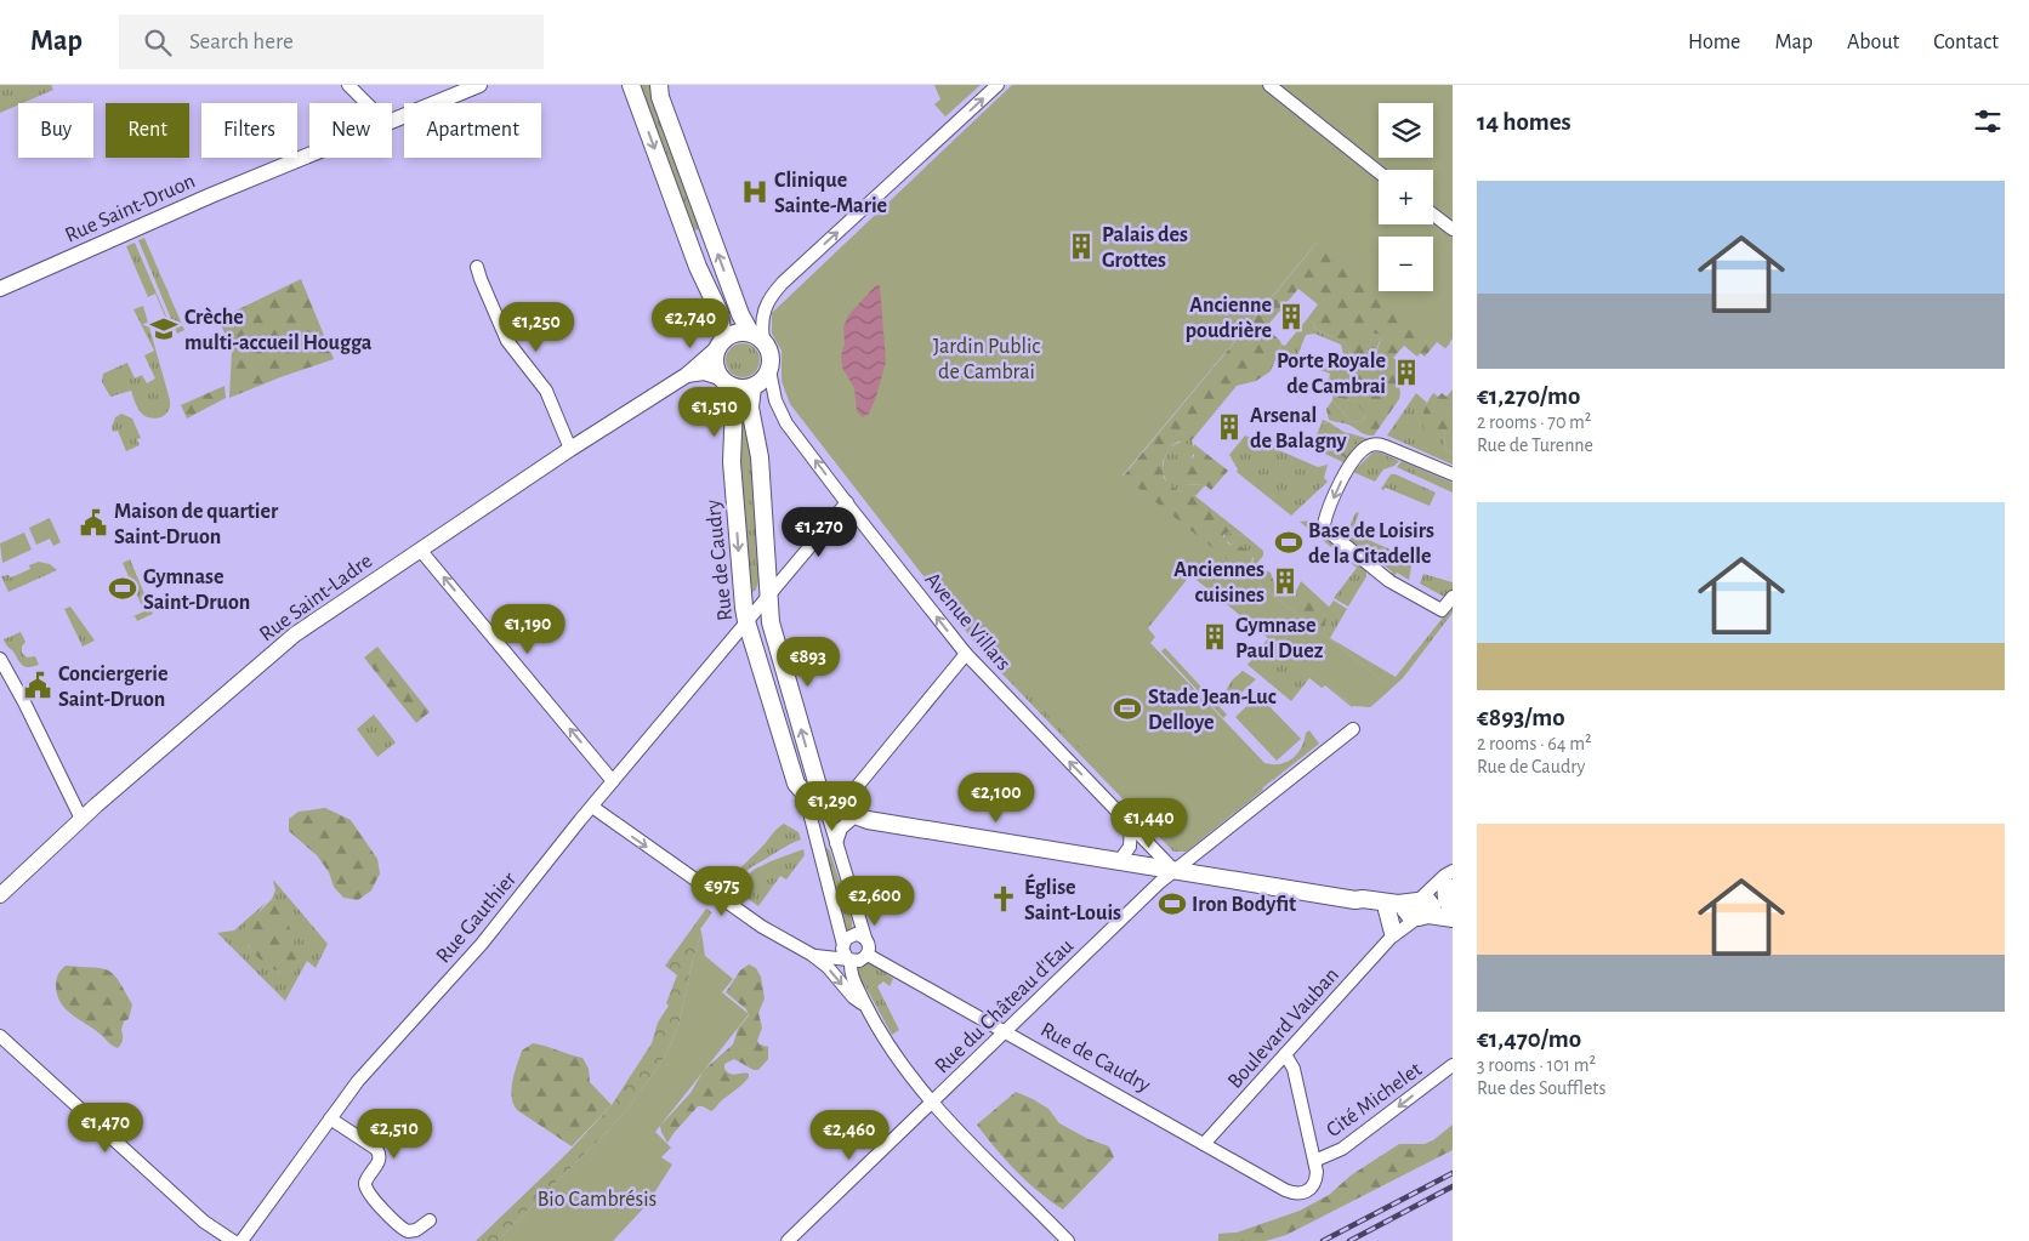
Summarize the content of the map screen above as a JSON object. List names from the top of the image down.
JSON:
{
  "streets": {
    "main road": ["Rue de Caudry"],
    "street": [
      "Rue Saint-Druon",
      "Rue Saint-Ladre",
      "Avenue Villars",
      "Rue Gauthier",
      "Rue du Château d'Eau",
      "Boulevard Vauban",
      "Cité Michelet"
    ]
  },
  "crossings": [
    ["Rue de Caudry", "Rue Saint-Ladre"],
    ["Rue de Caudry", "Avenue Villars"],
    ["Rue de Caudry", "Rue Gauthier"],
    ["Rue de Caudry", "Rue du Château d'Eau"],
    ["Rue de Caudry", "Boulevard Vauban"],
    ["Rue de Caudry", "Cité Michelet"],
    ["Rue Saint-Ladre", "Avenue Villars"],
    ["Avenue Villars", "Rue Gauthier"],
    ["Avenue Villars", "Rue du Château d'Eau"]
  ],
  "one_way": ["Avenue Villars", "Cité Michelet"],
  "parks": ["Jardin Public de Cambrai", "Bio Cambrésis"],
  "places": {
    "hospital": ["Clinique Sainte-Marie"],
    "building": [
      "Palais des Grottes",
      "Ancienne poudrière",
      "Porte Royale de Cambrai",
      "Arsenal de Balagny",
      "Anciennes cuisines",
      "Gymnase Paul Duez"
    ],
    "school or university": ["Crèche multi-accueil Hougga"],
    "public building": ["Maison de quartier Saint-Druon", "Conciergerie Saint-Druon"],
    "sports": [
      "Base de Loisirs de la Citadelle",
      "Gymnase Saint-Druon",
      "Stade Jean-Luc Delloye",
      "Iron Bodyfit"
    ],
    "church": ["Église Saint-Louis"]
  },
  "page": {
    "header": "Map",
    "search": "Search here",
    "nav": [
      "Home",
      "Map",
      "About",
      "Contact"
    ],
    "heading": "14 homes",
    "map_buttons": ["+", "−"],
    "chip": [
      "Buy",
      "Rent",
      "Filters",
      "New",
      "Apartment"
    ],
    "list": [
      {
        "name": "€1,270/mo",
        "note": "2 rooms · 70 m² · Rue de Turenne"
      },
      {
        "name": "€893/mo",
        "note": "2 rooms · 64 m² · Rue de Caudry"
      },
      {
        "name": "€1,470/mo",
        "note": "3 rooms · 101 m² · Rue des Soufflets"
      }
    ],
    "price": [
      "€2,740",
      "€1,250",
      "€1,510",
      "€1,270",
      "€1,190",
      "€893",
      "€2,100",
      "€1,290",
      "€1,440",
      "€975",
      "€2,600",
      "€1,470",
      "€2,510",
      "€2,460"
    ]
  }
}
